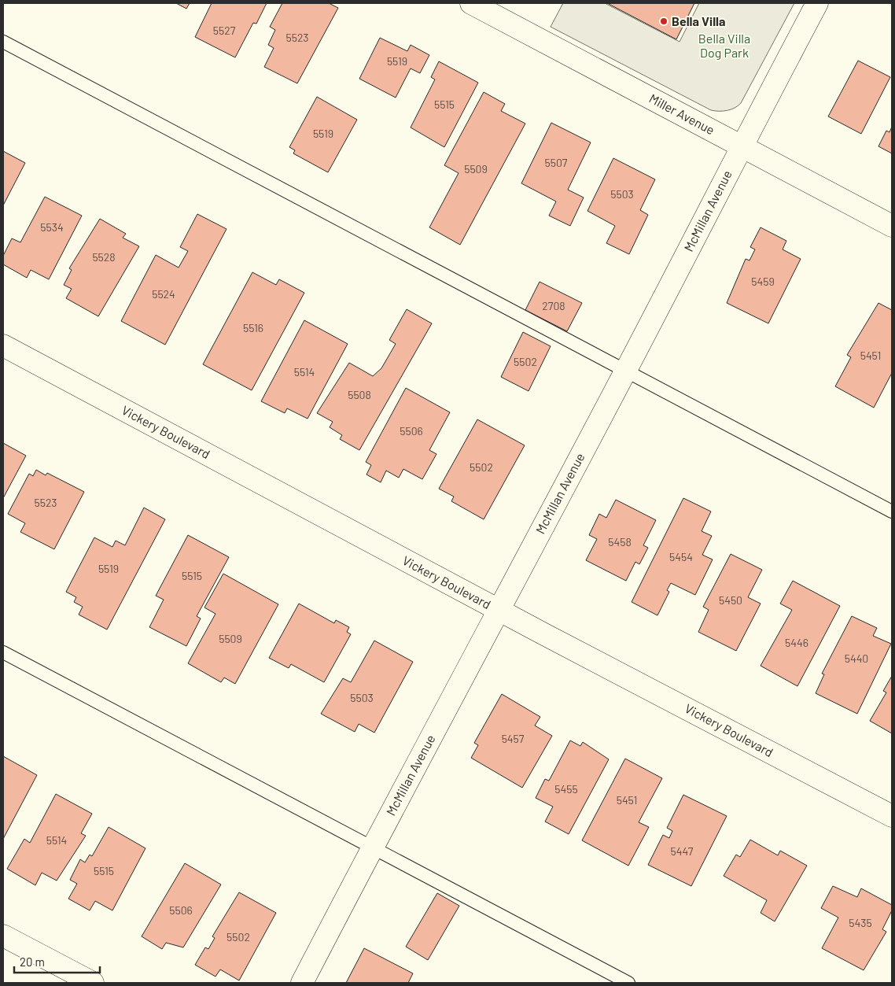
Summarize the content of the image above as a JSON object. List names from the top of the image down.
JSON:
{
  "streets": {
    "street": ["Miller Avenue", "McMillan Avenue", "Vickery Boulevard"]
  },
  "crossings": [
    ["Miller Avenue", "McMillan Avenue"],
    ["McMillan Avenue", "Vickery Boulevard"]
  ],
  "parks": ["Bella Villa Dog Park"],
  "places": ["Bella Villa"],
  "house_numbers": [
    "5527",
    "5523",
    "5519",
    "5515",
    "5519",
    "5507",
    "5509",
    "5503",
    "5534",
    "5528",
    "5459",
    "5524",
    "2708",
    "5516",
    "5451",
    "5502",
    "5514",
    "5508",
    "5506",
    "5502",
    "5523",
    "5458",
    "5454",
    "5519",
    "5515",
    "5450",
    "5509",
    "5446",
    "5440",
    "5503",
    "5457",
    "5455",
    "5451",
    "5514",
    "5447",
    "5515",
    "5506",
    "5435",
    "5502"
  ],
  "scale_bar": "20 m"
}
